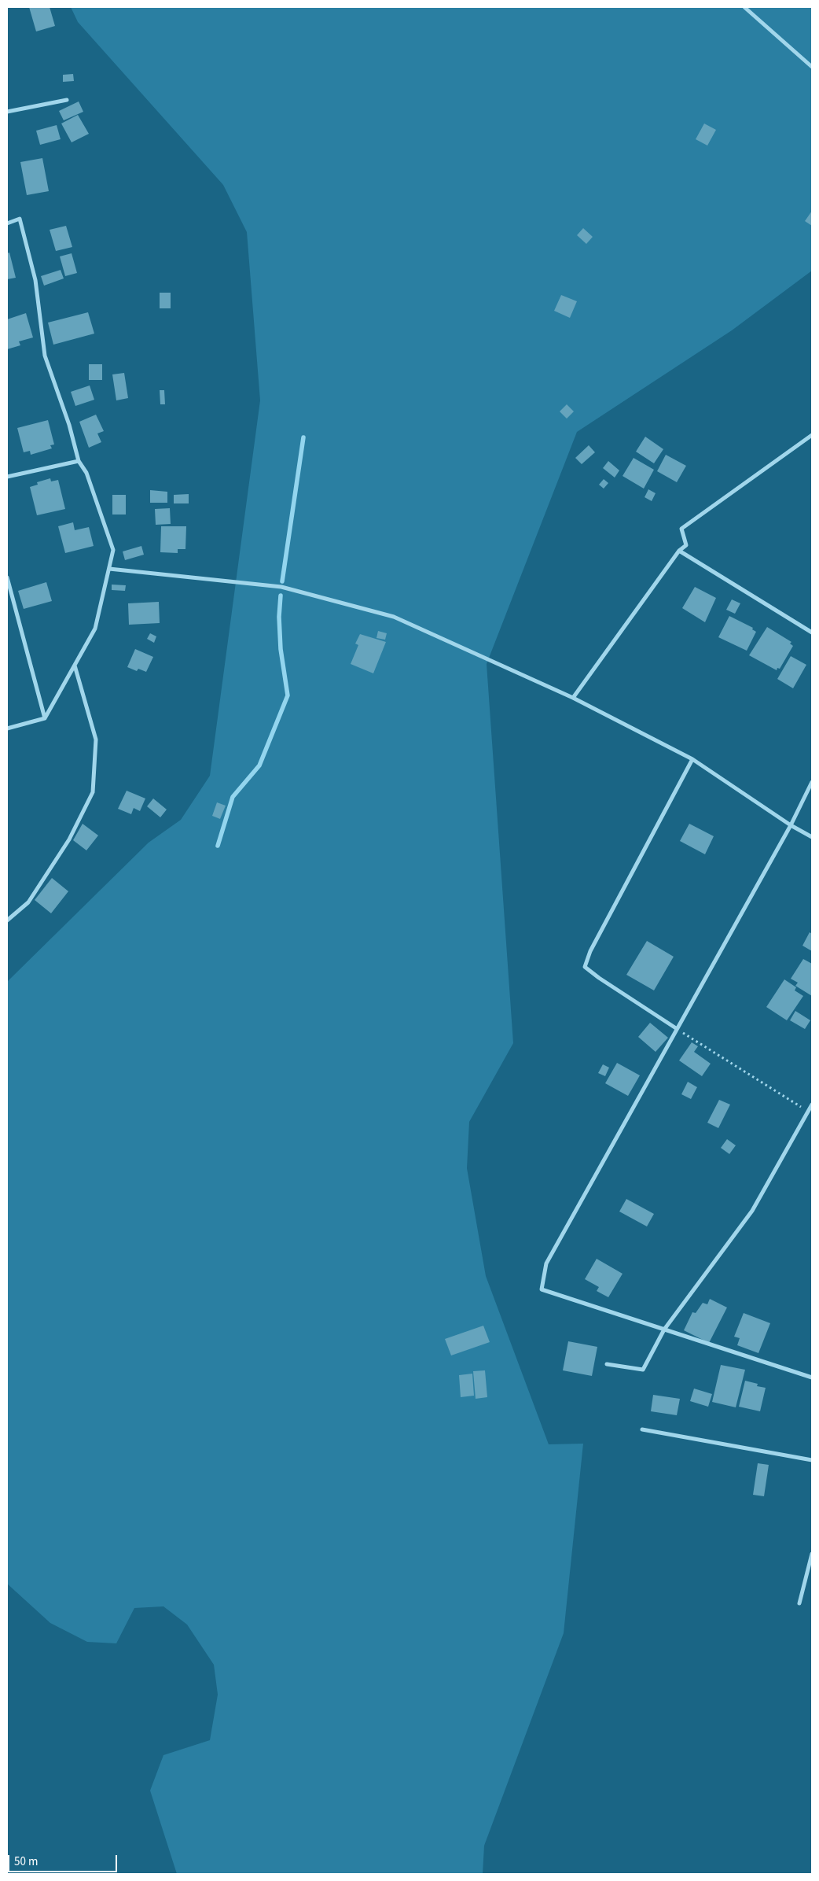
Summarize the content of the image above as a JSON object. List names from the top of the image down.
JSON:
{
  "scale_bar": "50 m"
}
